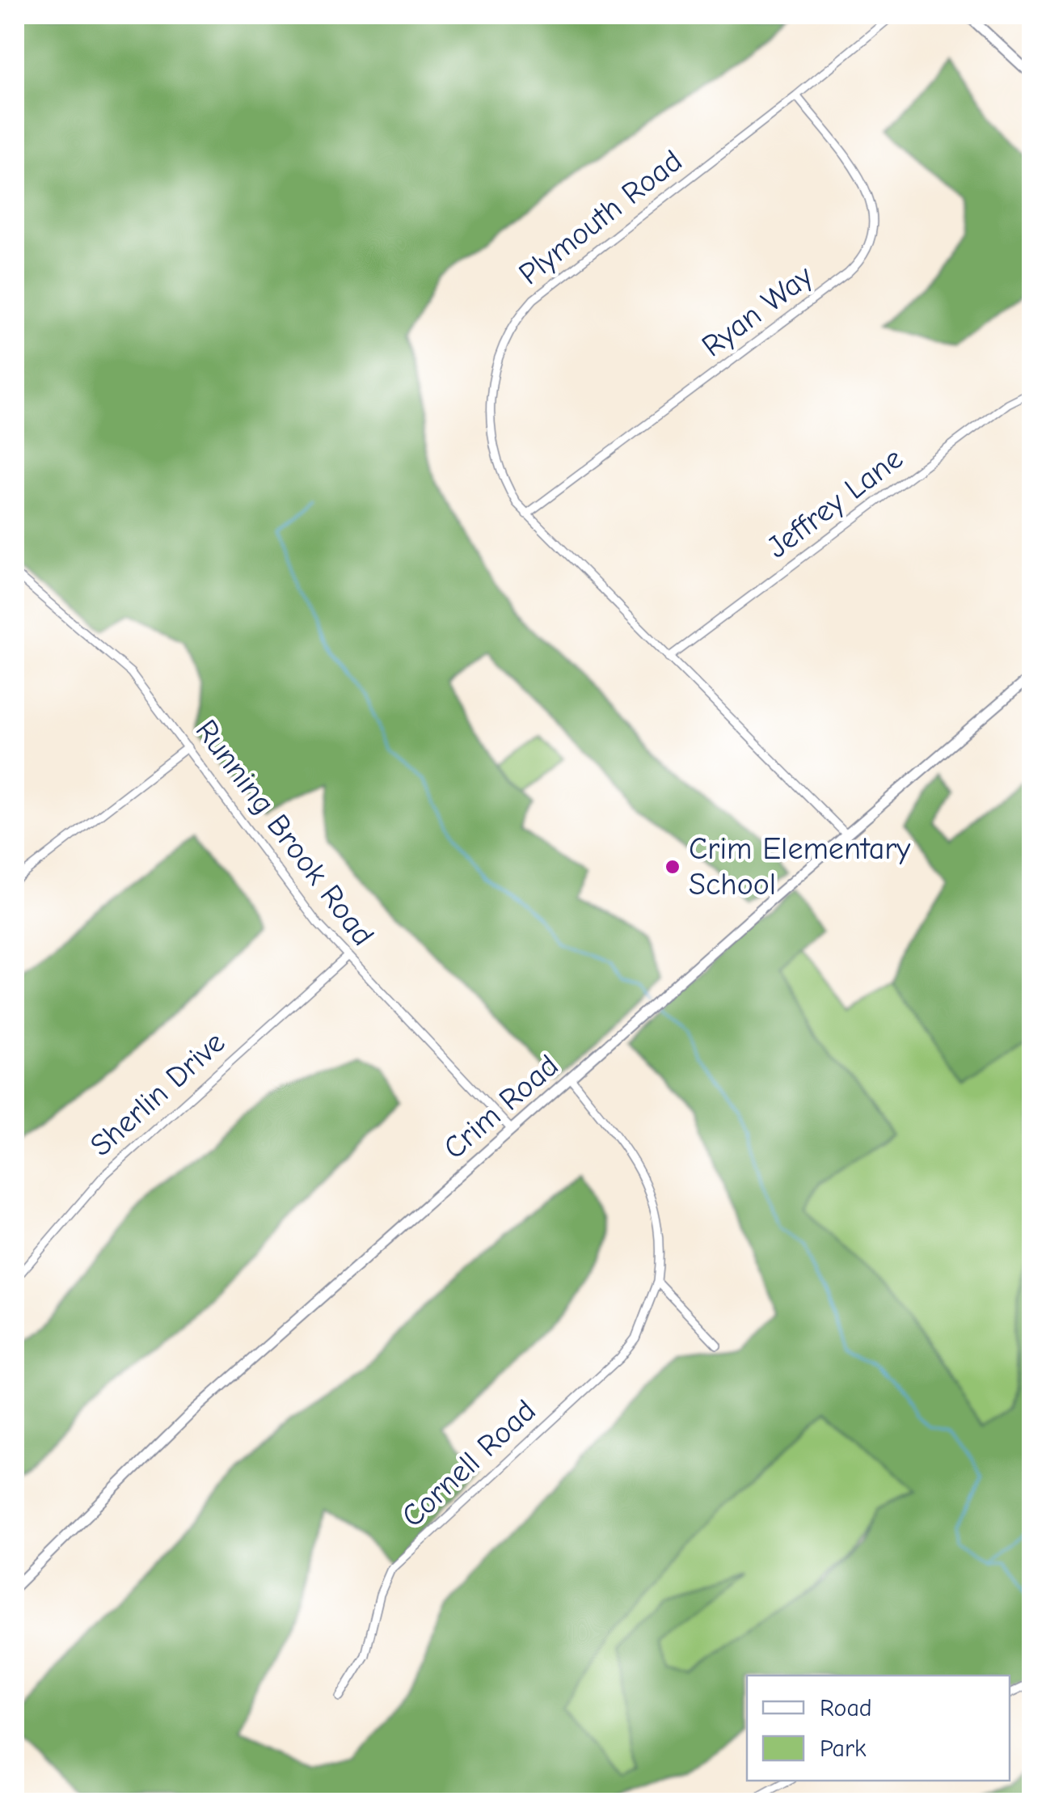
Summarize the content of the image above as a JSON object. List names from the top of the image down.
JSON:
{
  "streets": {
    "street": [
      "Plymouth Road",
      "Ryan Way",
      "Jeffrey Lane",
      "Running Brook Road",
      "Sherlin Drive",
      "Crim Road",
      "Cornell Road"
    ]
  },
  "crossings": [
    ["Plymouth Road", "Ryan Way"],
    ["Plymouth Road", "Jeffrey Lane"],
    ["Plymouth Road", "Crim Road"],
    ["Running Brook Road", "Sherlin Drive"],
    ["Running Brook Road", "Crim Road"],
    ["Crim Road", "Cornell Road"]
  ],
  "places": ["Crim Elementary School"],
  "legend": ["Road", "Park"]
}
